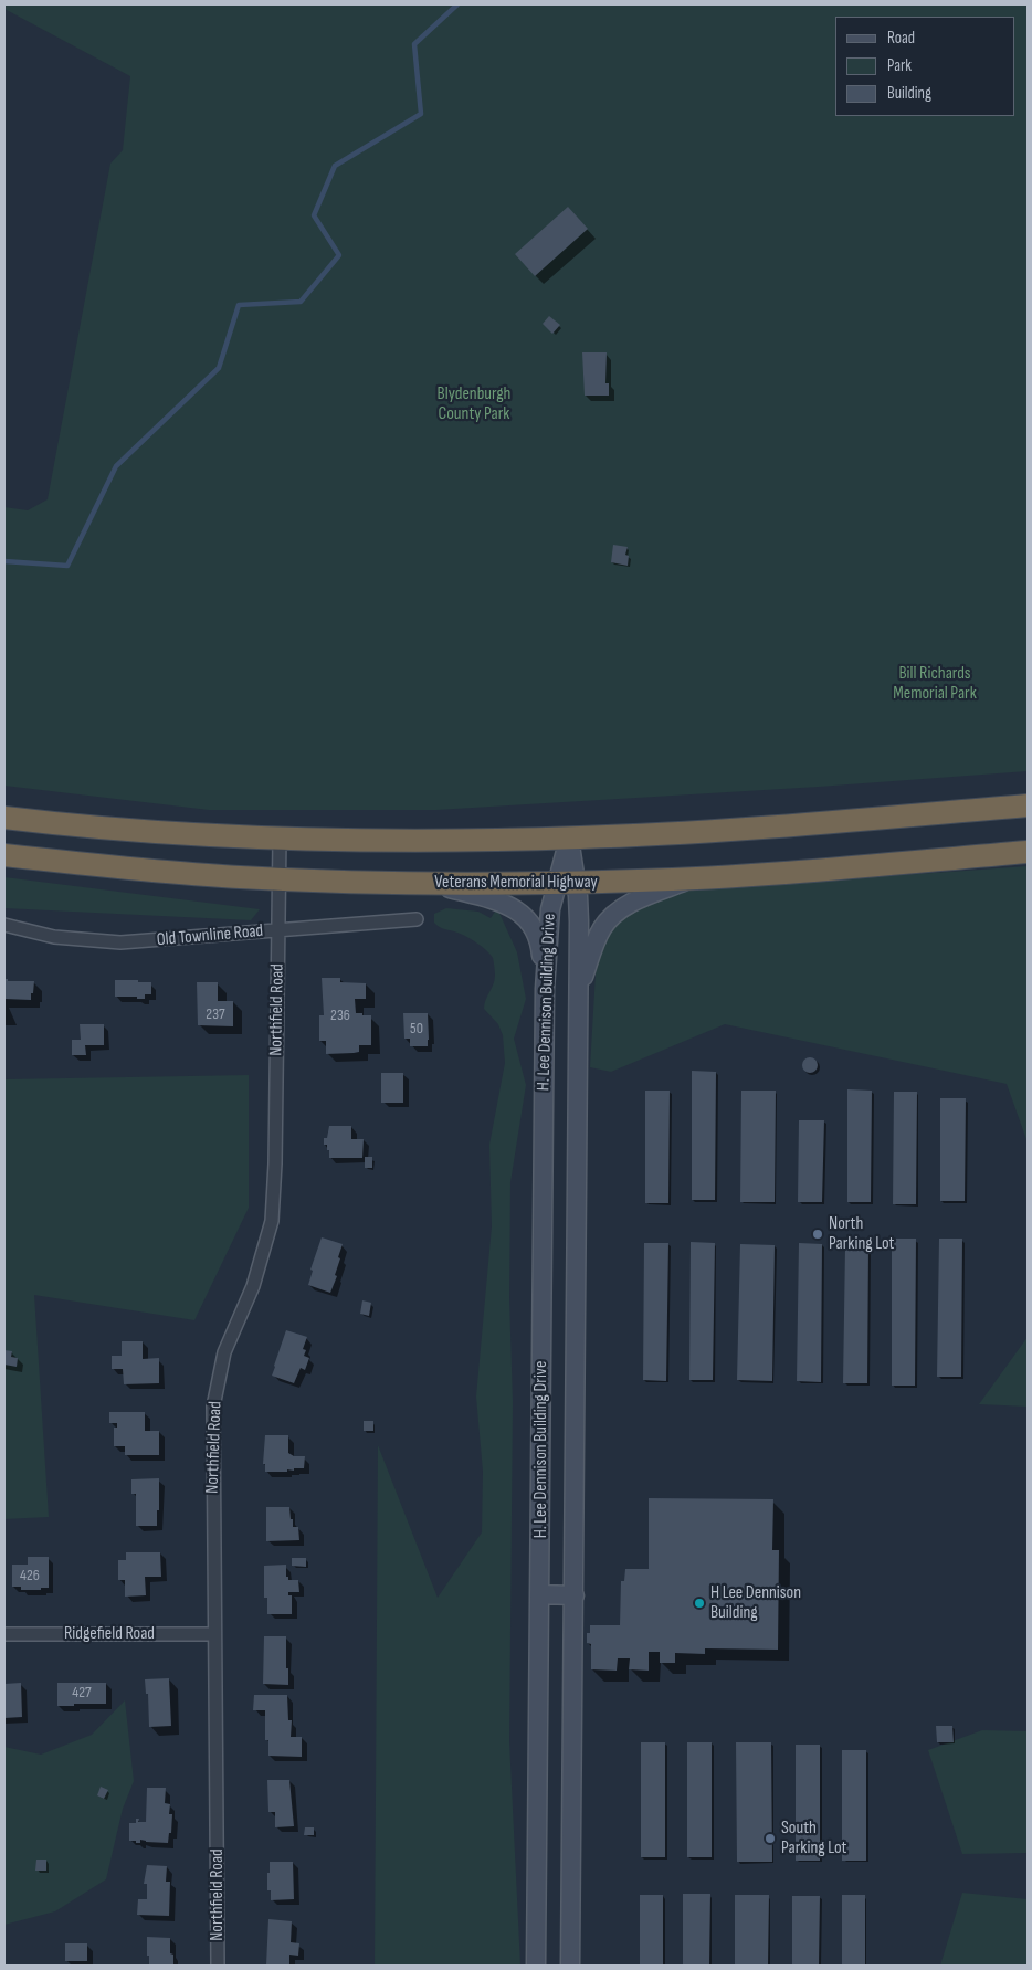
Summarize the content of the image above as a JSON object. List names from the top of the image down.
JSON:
{
  "streets": {
    "highway": ["Veterans Memorial Highway"],
    "street": [
      "Old Townline Road",
      "H. Lee Dennison Building Drive",
      "Northfield Road",
      "Ridgefield Road"
    ]
  },
  "crossings": [
    ["Veterans Memorial Highway", "H. Lee Dennison Building Drive"],
    ["Veterans Memorial Highway", "Northfield Road"],
    ["Old Townline Road", "Northfield Road"],
    ["Northfield Road", "Ridgefield Road"]
  ],
  "parks": ["Blydenburgh County Park", "Bill Richards Memorial Park"],
  "places": ["North Parking Lot", "H Lee Dennison Building", "South Parking Lot"],
  "house_numbers": [
    "237",
    "236",
    "50",
    "426",
    "427"
  ],
  "legend": ["Road", "Park", "Building"]
}
